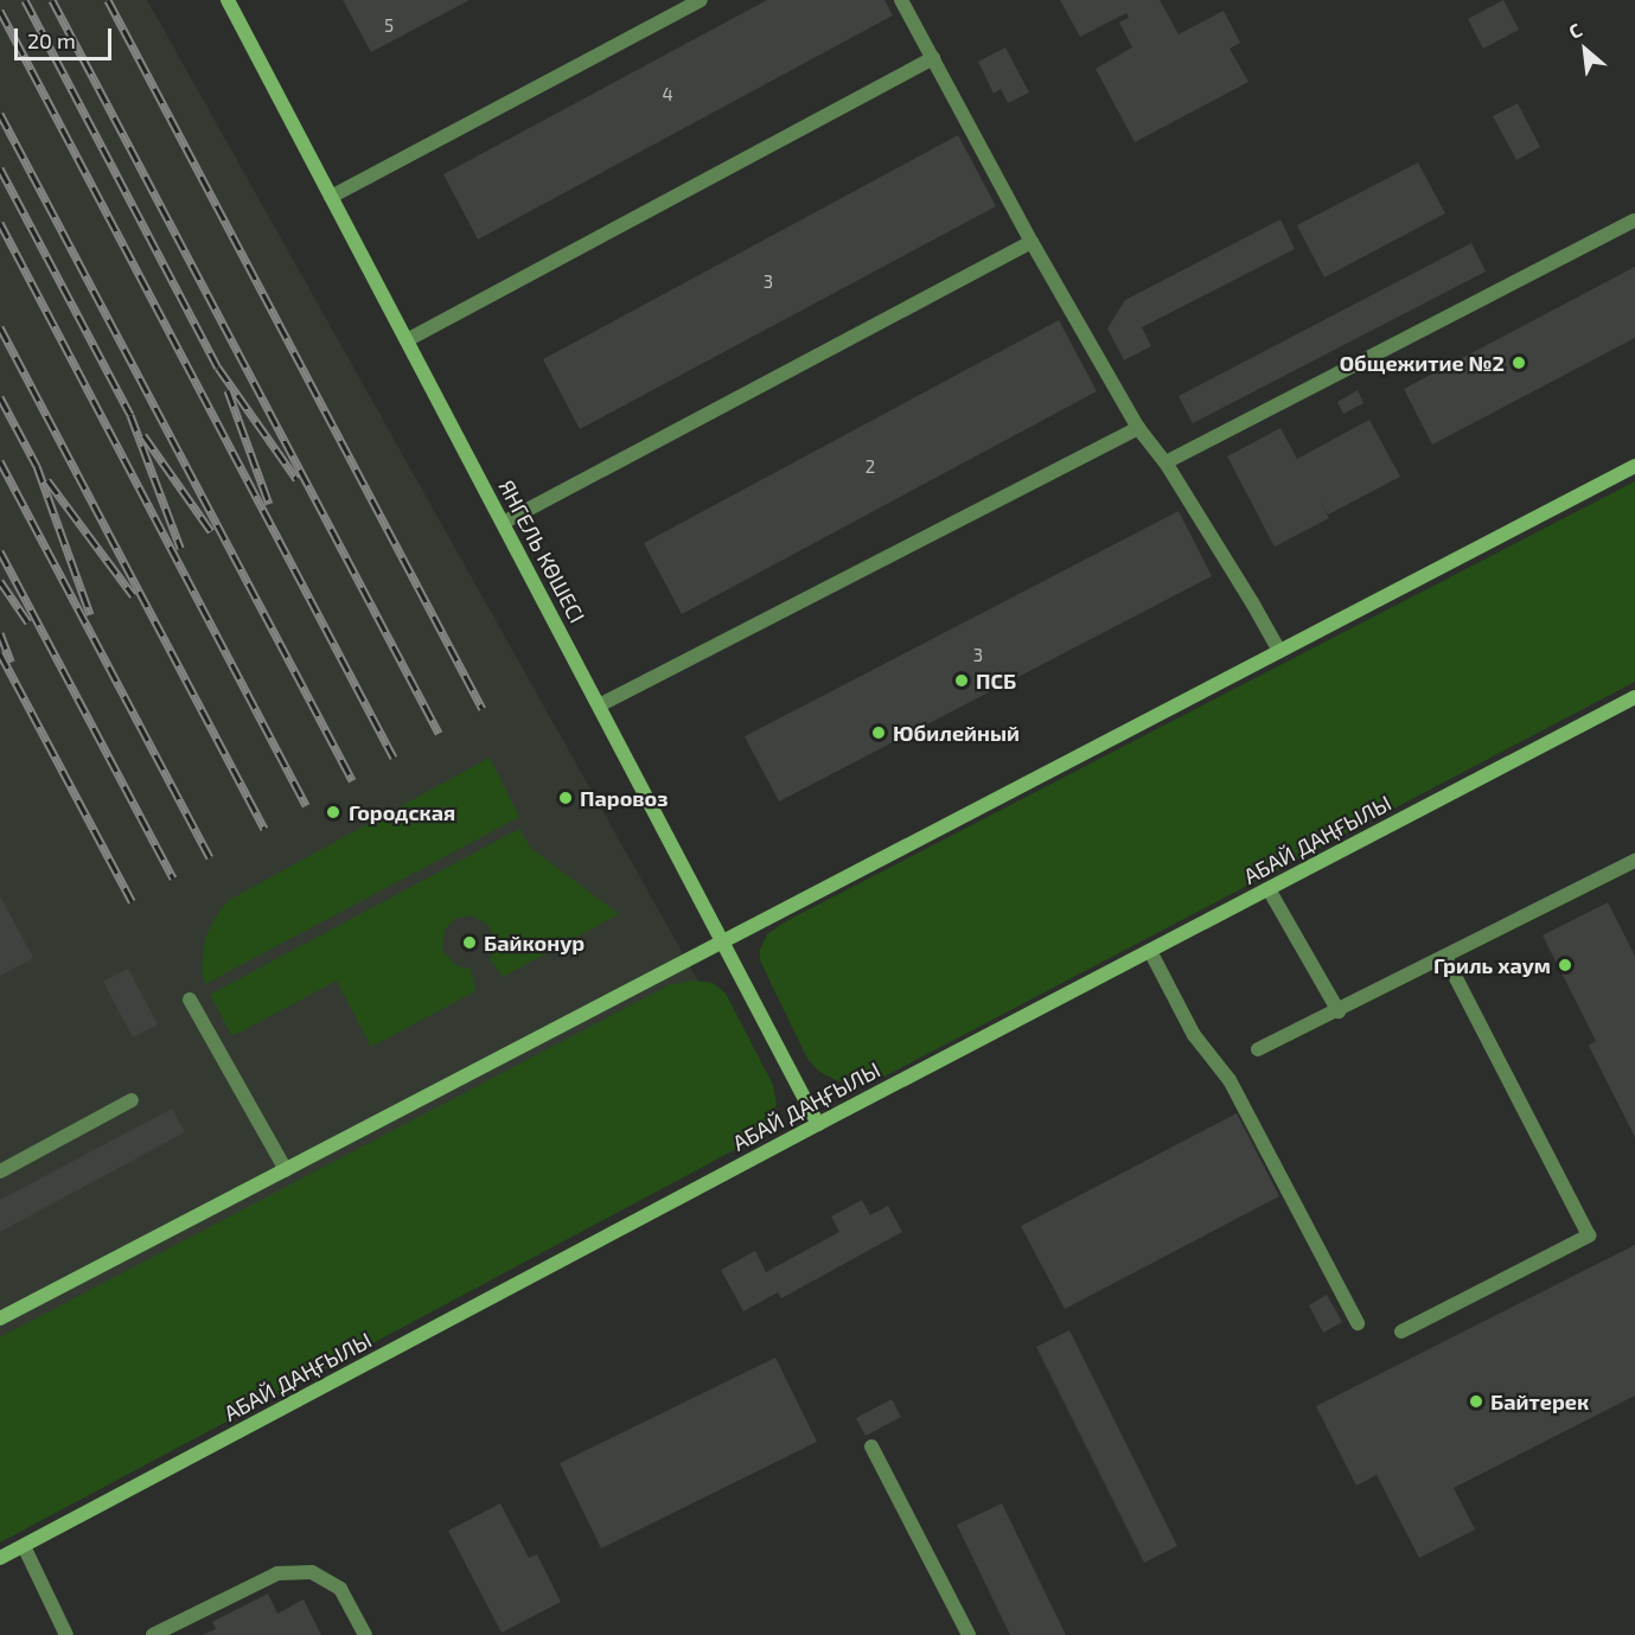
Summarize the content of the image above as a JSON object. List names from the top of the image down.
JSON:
{
  "streets": {
    "main road": ["ЯНГЕЛЬ КӨШЕСІ", "АБАЙ ДАҢҒЫЛЫ"]
  },
  "crossings": [
    ["ЯНГЕЛЬ КӨШЕСІ", "АБАЙ ДАҢҒЫЛЫ"]
  ],
  "places": [
    "Общежитие №2",
    "ПСБ",
    "Юбилейный",
    "Паровоз",
    "Городская",
    "Байконур",
    "Гриль хаум",
    "Байтерек"
  ],
  "house_numbers": [
    "5",
    "4",
    "3",
    "2",
    "3"
  ],
  "scale_bar": "20 m",
  "north": "top left"
}
